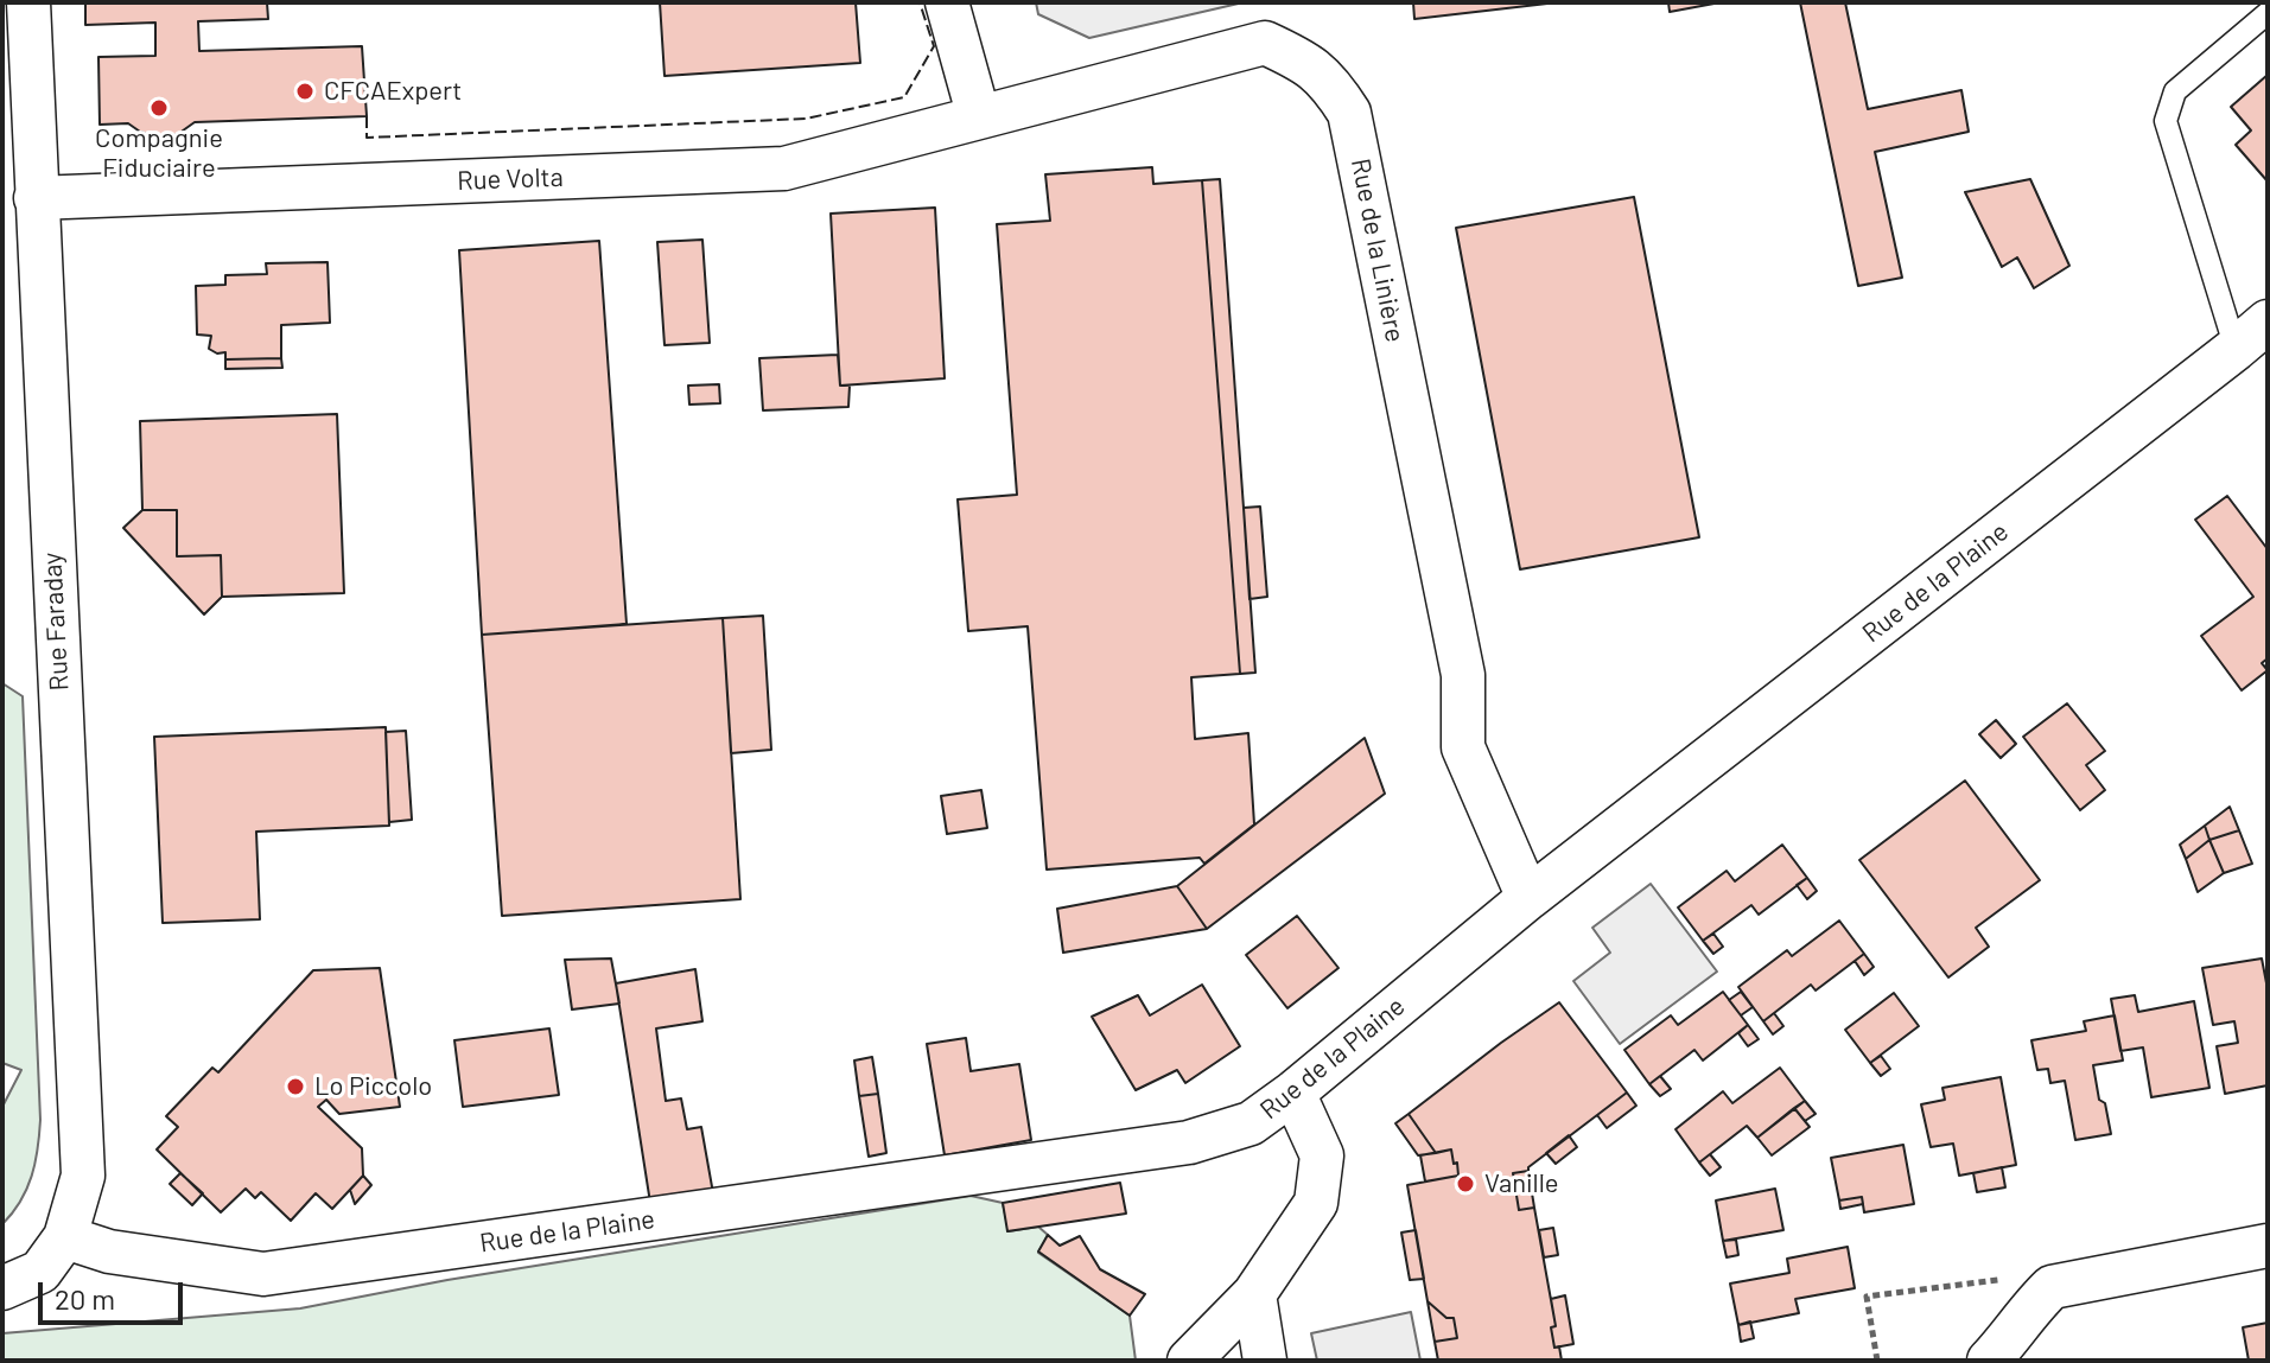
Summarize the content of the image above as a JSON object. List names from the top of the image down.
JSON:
{
  "streets": {
    "street": [
      "Rue Volta",
      "Rue de la Linière",
      "Rue de la Plaine",
      "Rue Faraday"
    ]
  },
  "crossings": [
    ["Rue Volta", "Rue de la Linière"],
    ["Rue Volta", "Rue Faraday"],
    ["Rue de la Linière", "Rue de la Plaine"],
    ["Rue de la Plaine", "Rue Faraday"]
  ],
  "places": [
    "CFCAExpert",
    "Compagnie Fiduciaire",
    "Lo Piccolo",
    "Vanille"
  ],
  "scale_bar": "20 m"
}
